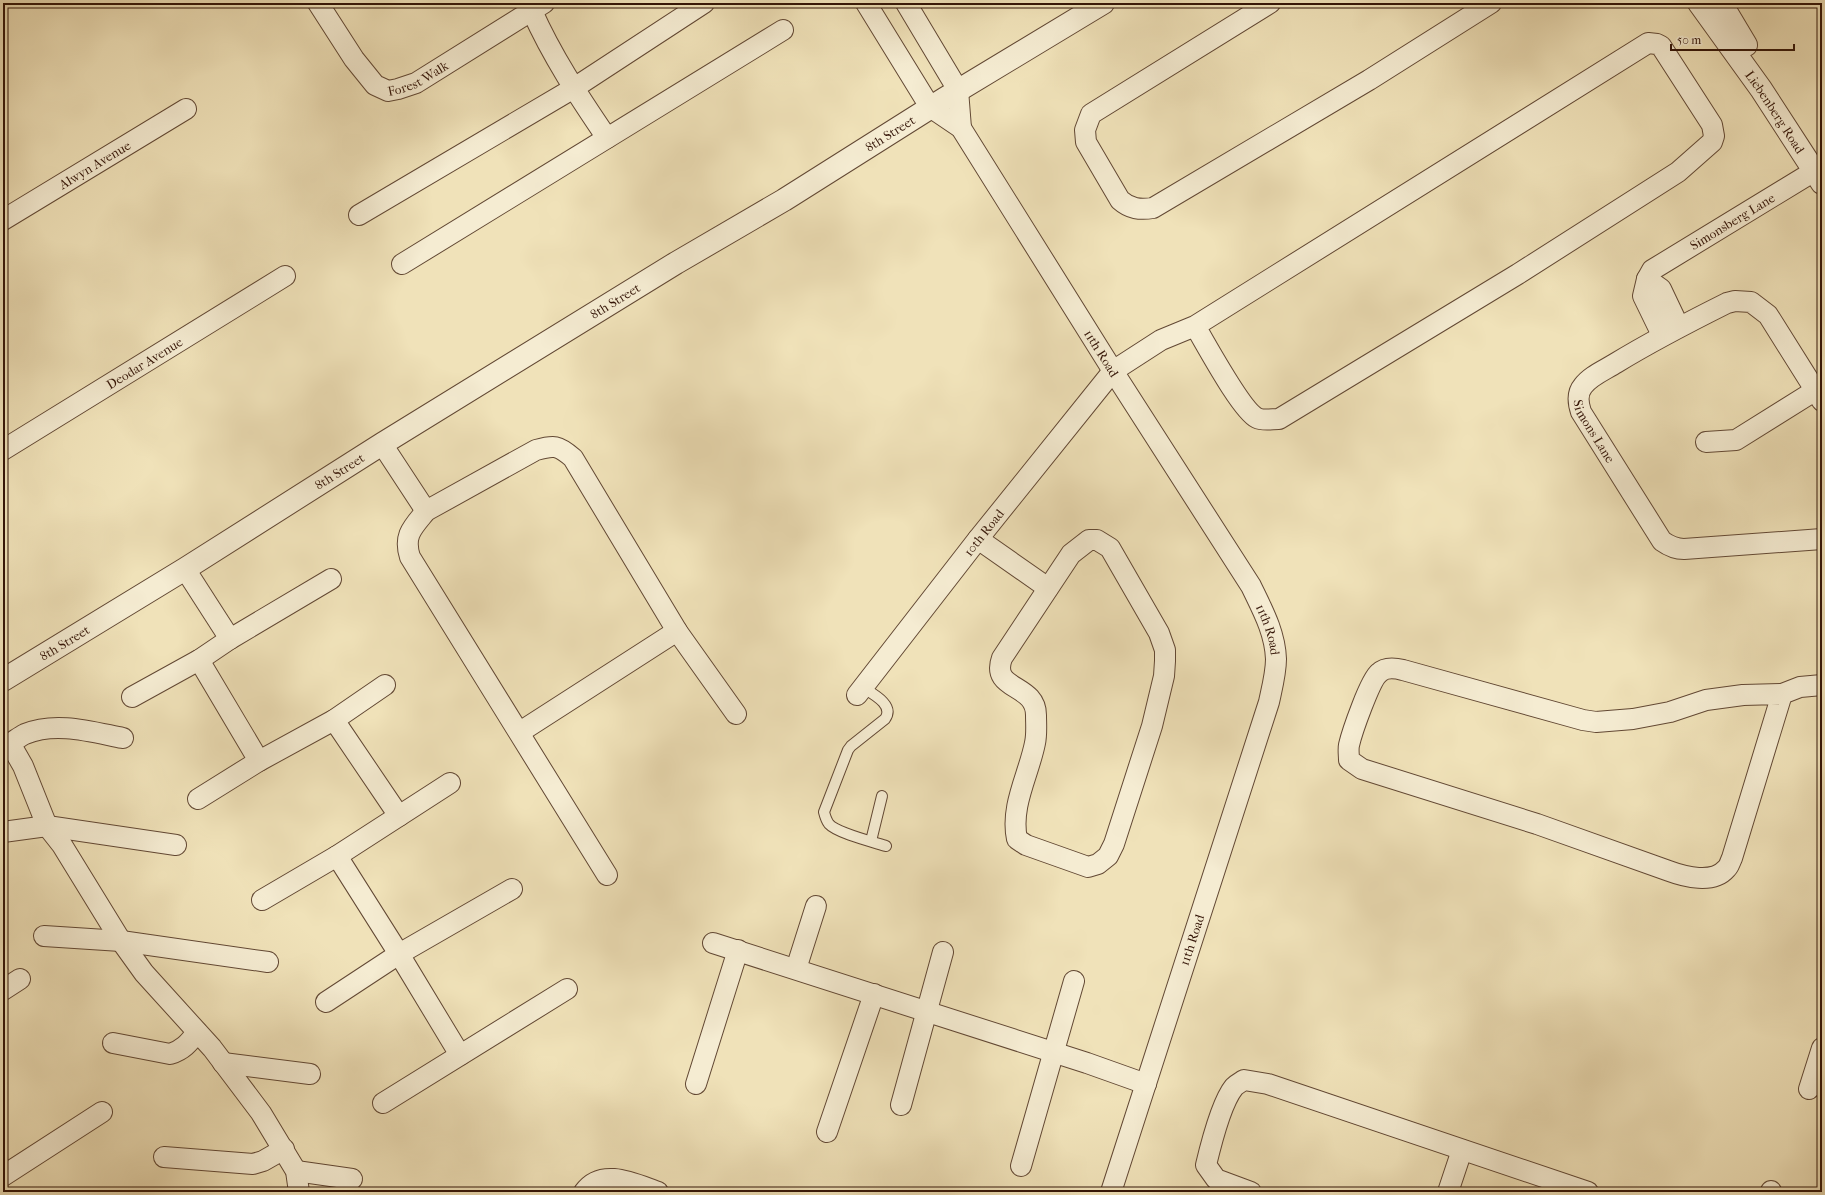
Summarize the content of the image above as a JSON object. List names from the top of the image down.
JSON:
{
  "streets": {
    "street": [
      "Forest Walk",
      "Liebenberg Road",
      "8th Street",
      "Alwyn Avenue",
      "Simonsberg Lane",
      "11th Road",
      "Deodar Avenue",
      "Simons Lane",
      "10th Road"
    ]
  },
  "crossings": [
    ["Liebenberg Road", "Simonsberg Lane"],
    ["8th Street", "11th Road"],
    ["Simonsberg Lane", "Simons Lane"],
    ["11th Road", "10th Road"]
  ],
  "scale_bar": "50 m"
}
